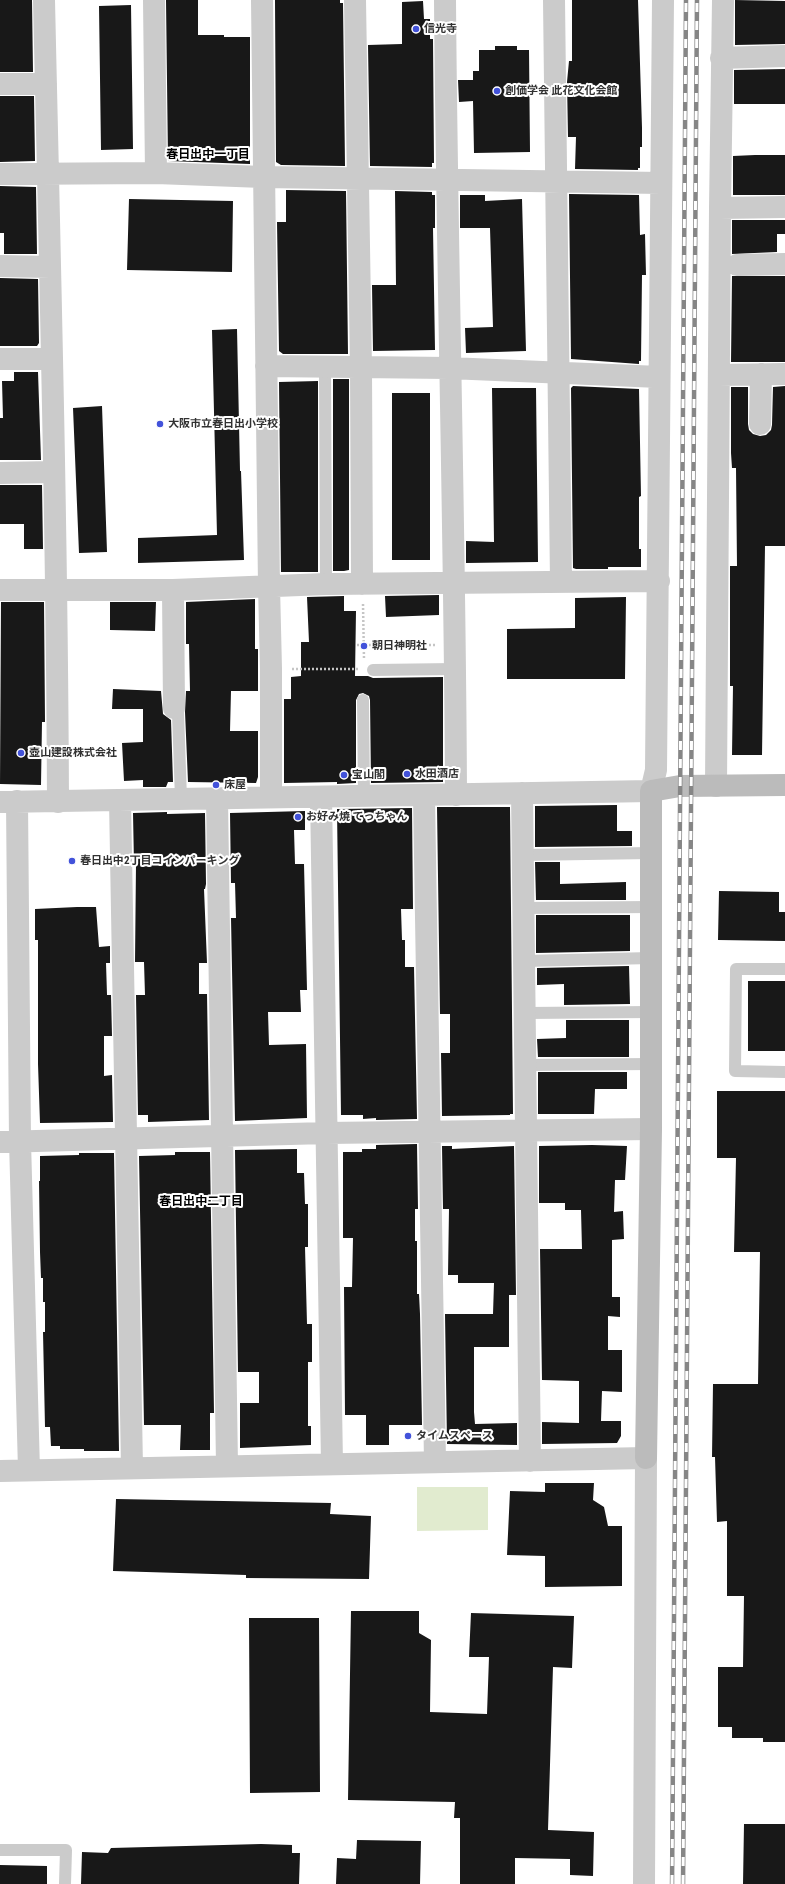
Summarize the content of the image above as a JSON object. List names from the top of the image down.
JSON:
{
  "districts": ["春日出中一丁目", "春日出中二丁目"],
  "places": [
    "信光寺",
    "創価学会 此花文化会館",
    "大阪市立春日出小学校",
    "朝日神明社",
    "壺山建設株式会社",
    "水田酒店",
    "宝山閣",
    "床屋",
    "お好み焼 てっちゃん",
    "春日出中2丁目コインパーキング",
    "タイムスペース"
  ]
}
